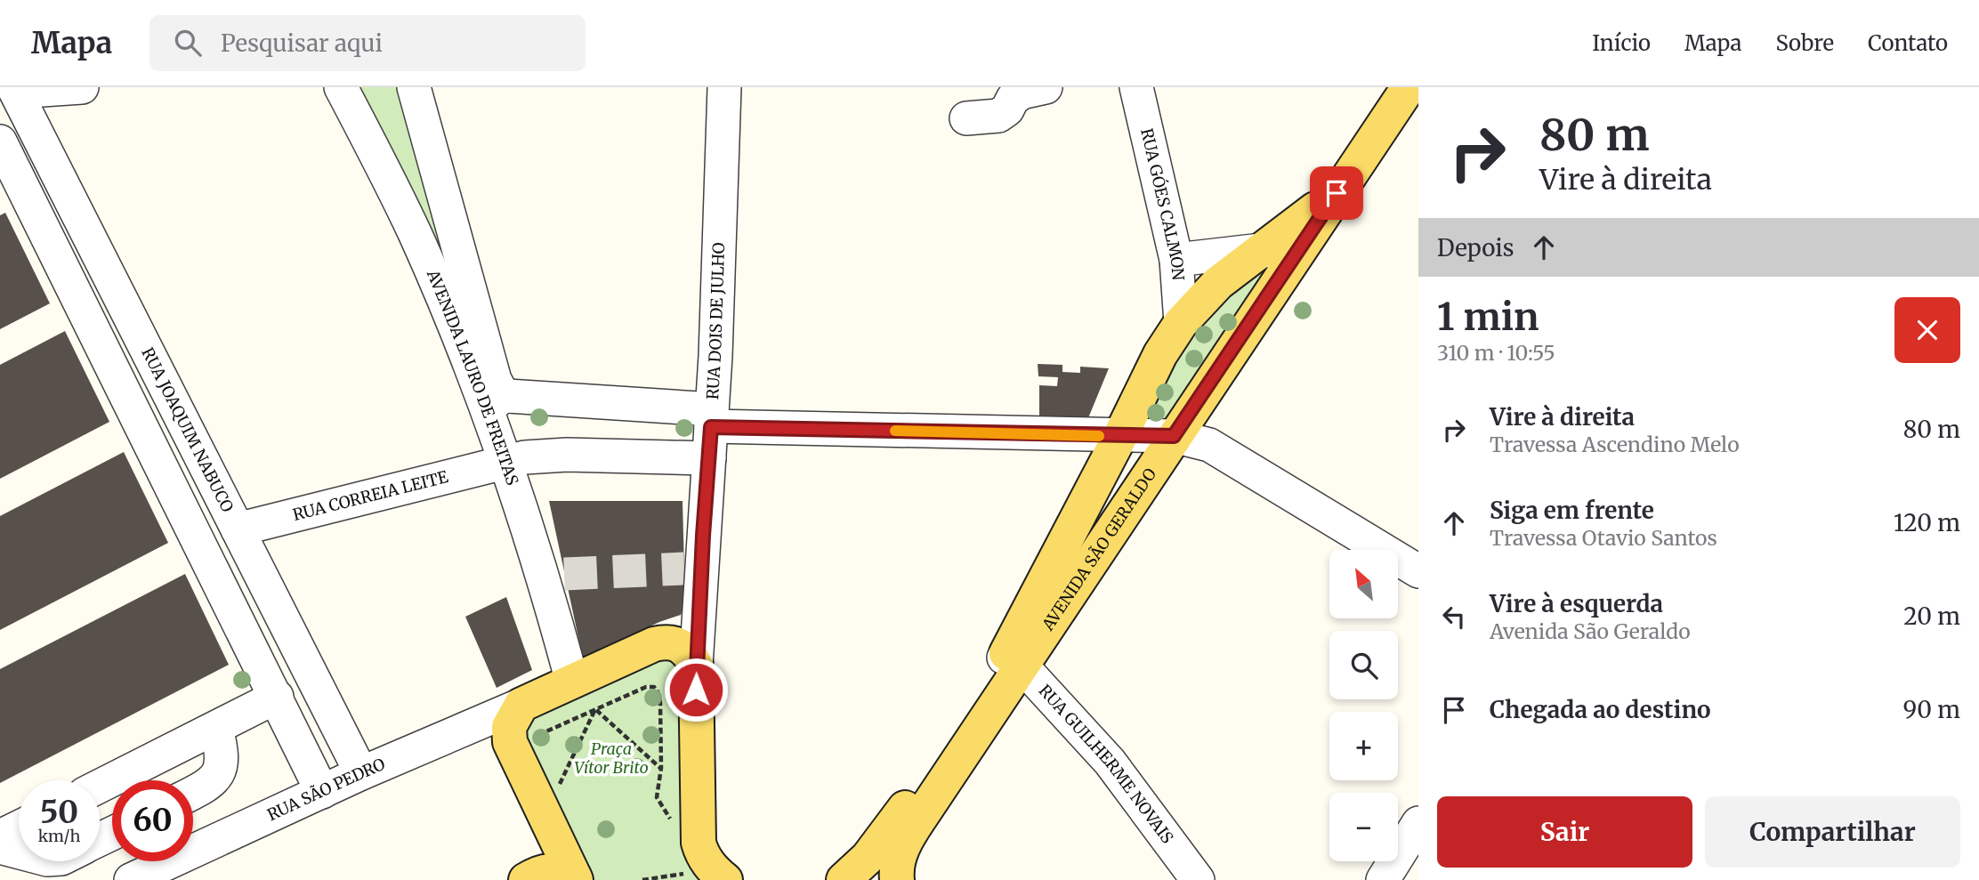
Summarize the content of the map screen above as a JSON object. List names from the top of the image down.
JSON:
{
  "streets": {
    "main road": ["AVENIDA SÃO GERALDO"],
    "street": [
      "RUA GÓES CALMON",
      "RUA DOIS DE JULHO",
      "AVENIDA LAURO DE FREITAS",
      "RUA JOAQUIM NABUCO",
      "RUA CORREIA LEITE",
      "RUA GUILHERME NOVAIS",
      "RUA SÃO PEDRO"
    ]
  },
  "crossings": [
    ["RUA GÓES CALMON", "AVENIDA SÃO GERALDO"],
    ["RUA DOIS DE JULHO", "RUA CORREIA LEITE"],
    ["AVENIDA LAURO DE FREITAS", "RUA CORREIA LEITE"],
    ["RUA JOAQUIM NABUCO", "RUA CORREIA LEITE"],
    ["RUA JOAQUIM NABUCO", "RUA SÃO PEDRO"],
    ["AVENIDA SÃO GERALDO", "RUA GUILHERME NOVAIS"]
  ],
  "parks": ["Praça Vítor Brito"],
  "north": "top left",
  "page": {
    "header": "Mapa",
    "search": "Pesquisar aqui",
    "nav": [
      "Início",
      "Mapa",
      "Sobre",
      "Contato"
    ],
    "turn": ["80 m", "Vire à direita"],
    "then": "Depois",
    "heading": ["1 min", "310 m · 10:55"],
    "list": [
      {
        "name": "Vire à direita",
        "note": "Travessa Ascendino Melo",
        "value": "80 m"
      },
      {
        "name": "Siga em frente",
        "note": "Travessa Otavio Santos",
        "value": "120 m"
      },
      {
        "name": "Vire à esquerda",
        "note": "Avenida São Geraldo",
        "value": "20 m"
      },
      {
        "name": "Chegada ao destino",
        "value": "90 m"
      }
    ],
    "map_buttons": ["+", "−"],
    "speed": "50 km/h",
    "limit": "60",
    "buttons": ["Sair", "Compartilhar"]
  }
}
